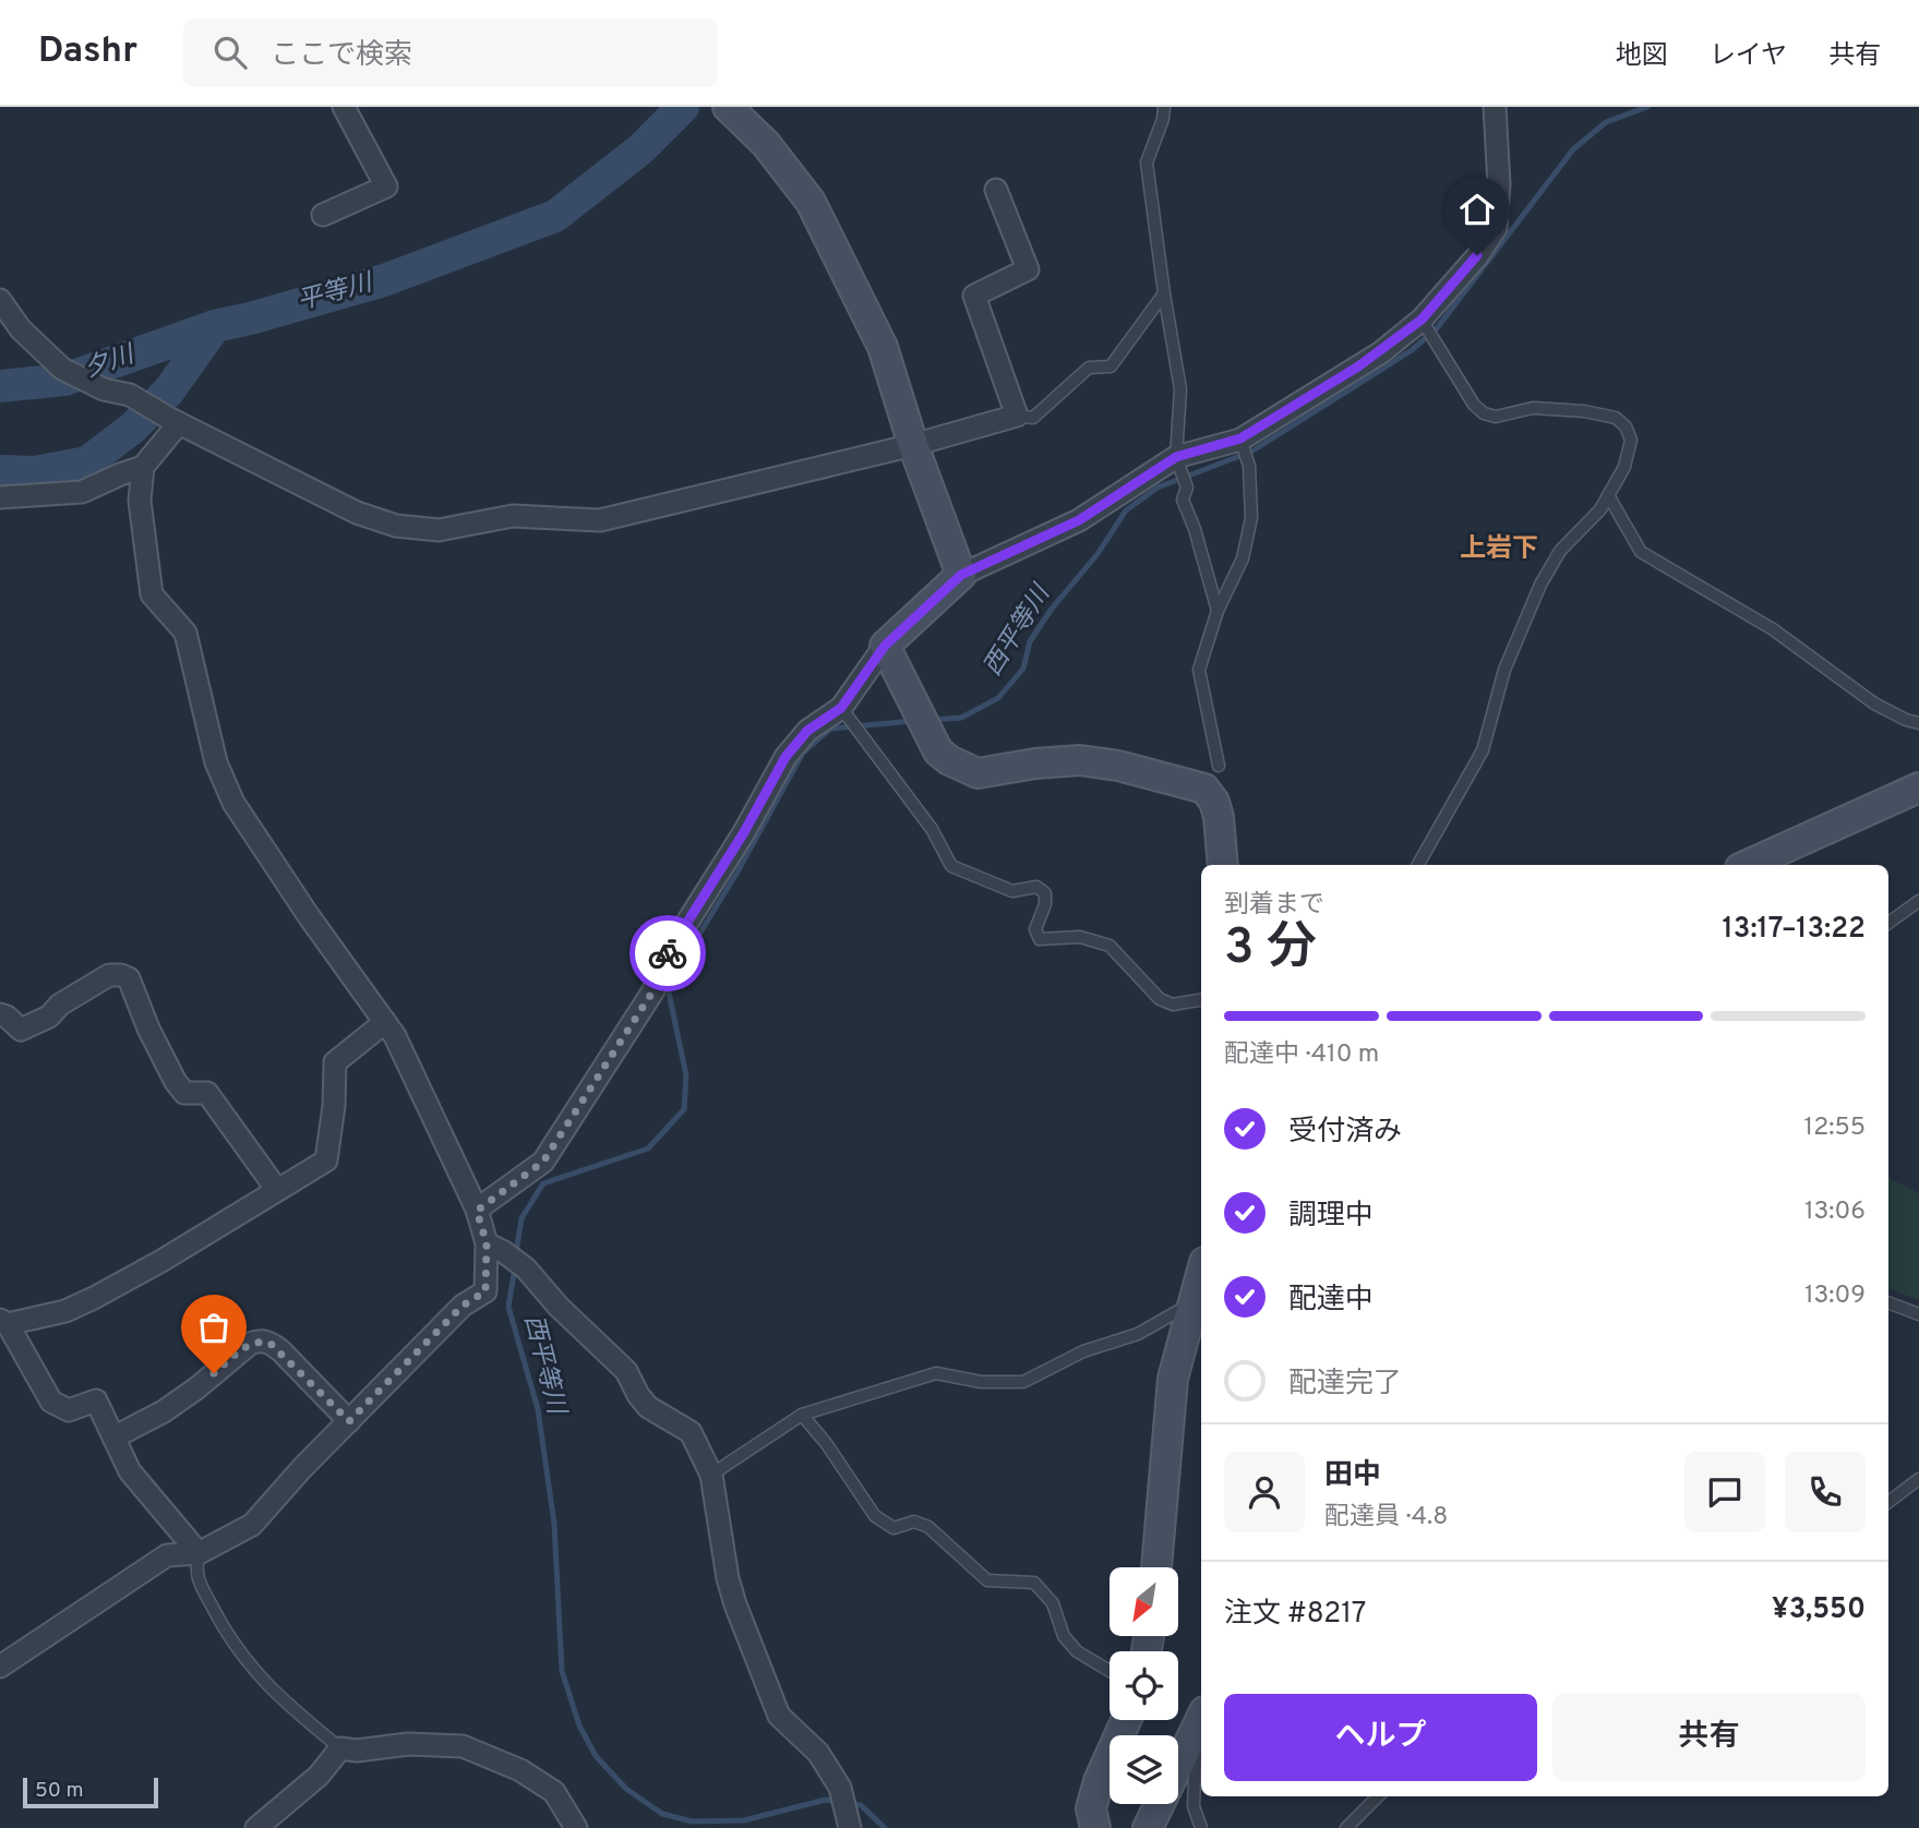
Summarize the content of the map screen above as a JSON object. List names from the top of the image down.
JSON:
{
  "districts": ["上岩下"],
  "water": ["平等川", "夕川", "西平等川"],
  "scale_bar": "50 m",
  "north": "bottom left",
  "page": {
    "header": "Dashr",
    "search": "ここで検索",
    "nav": ["地図", "レイヤ", "共有"],
    "heading": ["3 分", "到着まで", "13:17–13:22"],
    "panel": [
      "田中",
      "配達員 · 4.8",
      "注文 #8217",
      "¥3,550"
    ],
    "bar": "配達中 · 410 m",
    "list": [
      ["受付済み", "12:55"],
      ["調理中", "13:06"],
      ["配達中", "13:09"],
      "配達完了"
    ],
    "buttons": ["ヘルプ", "共有"],
    "scale": "50 m"
  }
}
